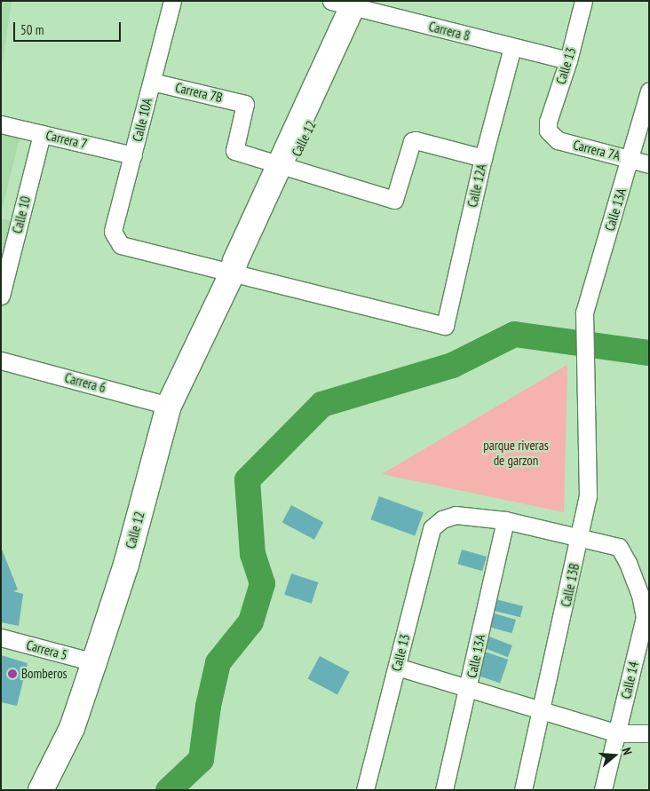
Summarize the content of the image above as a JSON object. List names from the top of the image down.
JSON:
{
  "streets": {
    "street": [
      "Carrera 8",
      "Calle 13",
      "Carrera 7B",
      "Calle 10A",
      "Calle 12",
      "Carrera 7",
      "Carrera 7A",
      "Calle 12A",
      "Calle 13A",
      "Calle 10",
      "Carrera 6",
      "Calle 13B",
      "Carrera 5",
      "Calle 14"
    ]
  },
  "crossings": [
    ["Carrera 8", "Calle 13"],
    ["Carrera 8", "Calle 12"],
    ["Carrera 8", "Calle 12A"],
    ["Calle 13", "Carrera 7A"],
    ["Calle 13", "Calle 13A"],
    ["Carrera 7B", "Calle 10A"],
    ["Carrera 7B", "Calle 12"],
    ["Calle 10A", "Calle 12"],
    ["Calle 10A", "Carrera 7"],
    ["Calle 10A", "Calle 12A"],
    ["Calle 12", "Calle 12A"],
    ["Calle 12", "Carrera 6"],
    ["Calle 12", "Carrera 5"],
    ["Carrera 7", "Calle 10"],
    ["Carrera 7A", "Calle 13A"],
    ["Calle 13A", "Calle 13B"],
    ["Calle 13B", "Calle 14"]
  ],
  "parks": ["parque riveras de garzon"],
  "places": ["Bomberos"],
  "scale_bar": "50 m",
  "north": "right"
}
